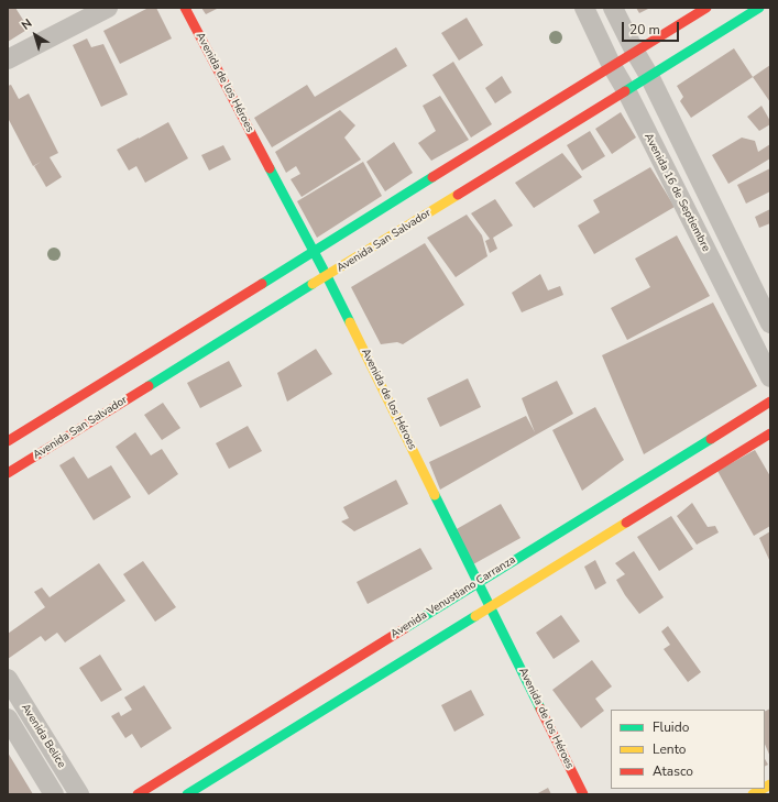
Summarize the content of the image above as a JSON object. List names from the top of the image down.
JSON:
{
  "streets": {
    "street": [
      "Avenida de los Héroes",
      "Avenida 16 de Septiembre",
      "Avenida San Salvador",
      "Avenida Venustiano Carranza",
      "Avenida Belice"
    ]
  },
  "crossings": [
    ["Avenida de los Héroes", "Avenida San Salvador"],
    ["Avenida de los Héroes", "Avenida Venustiano Carranza"],
    ["Avenida 16 de Septiembre", "Avenida San Salvador"]
  ],
  "legend": ["Fluido", "Lento", "Atasco"],
  "scale_bar": "20 m",
  "north": "top left"
}
